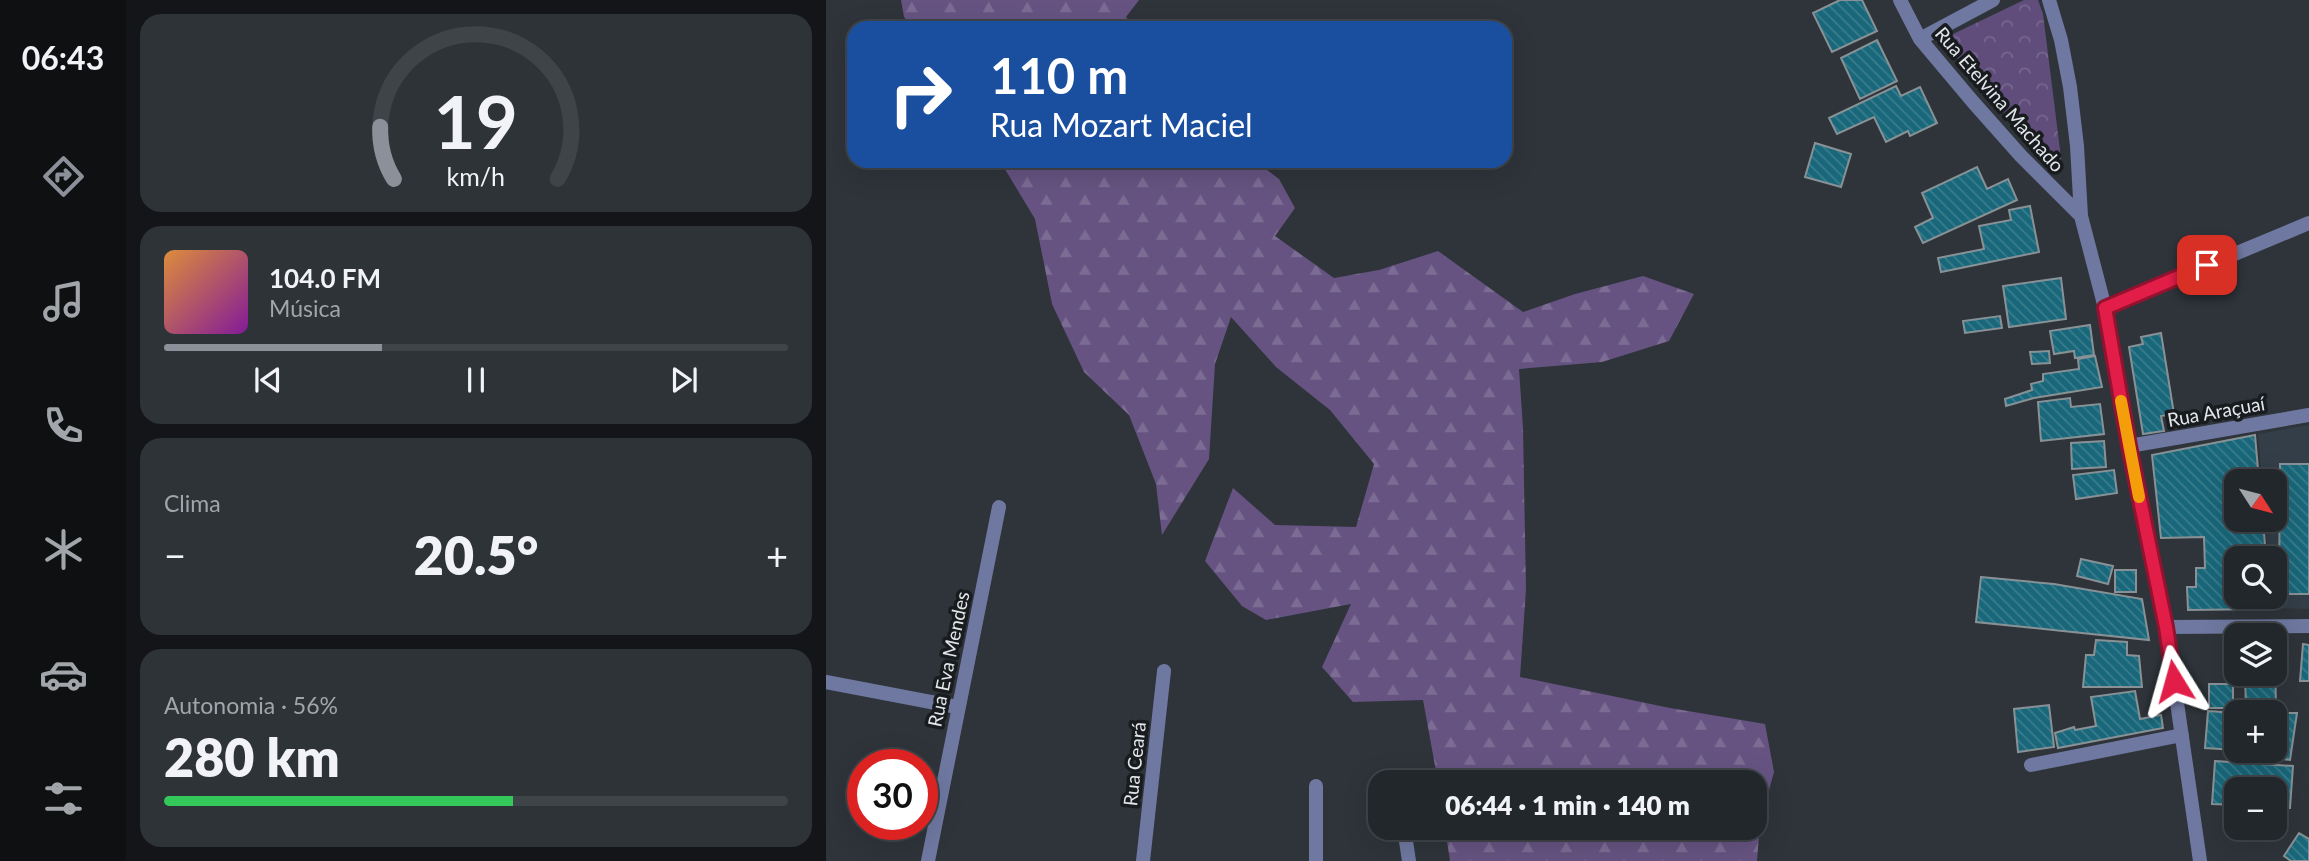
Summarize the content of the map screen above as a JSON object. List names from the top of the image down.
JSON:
{
  "streets": {
    "street": [
      "Rua Etelvina Machado",
      "Rua Araçuaí",
      "Rua Eva Mendes",
      "Rua Ceará"
    ]
  },
  "crossings": [
    ["Rua Etelvina Machado", "Rua Araçuaí"]
  ],
  "north": "bottom right",
  "page": {
    "tabs": "06:43",
    "turn": ["110 m", "Rua Mozart Maciel"],
    "song": ["104.0 FM", "Música"],
    "tile": [
      "Clima",
      ["Autonomia · 56%", "280 km"]
    ],
    "map_buttons": ["+", "−"],
    "heat": ["−", "20.5°", "+"],
    "limit": "30",
    "trip": "06:44 · 1 min · 140 m",
    "gauge": ["19", "km/h"]
  }
}
